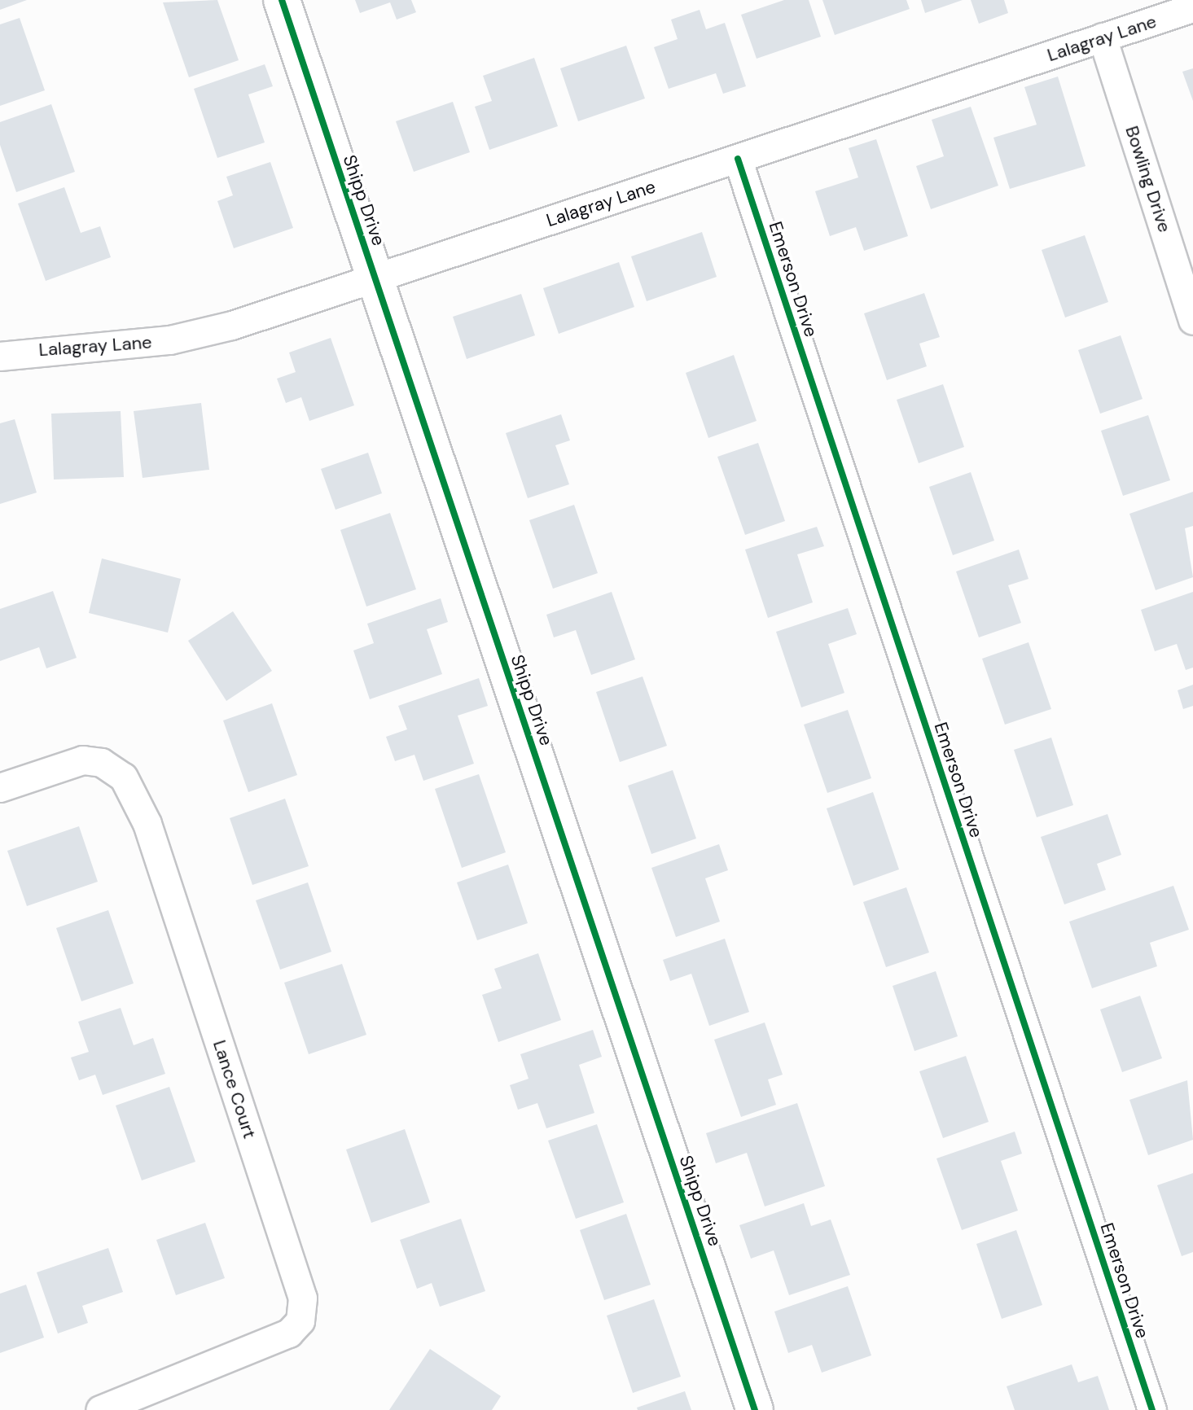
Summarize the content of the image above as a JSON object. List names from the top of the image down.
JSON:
{
  "streets": {
    "street": [
      "Lalagray Lane",
      "Bowling Drive",
      "Shipp Drive",
      "Emerson Drive",
      "Lance Court"
    ]
  },
  "crossings": [
    ["Lalagray Lane", "Bowling Drive"],
    ["Lalagray Lane", "Shipp Drive"],
    ["Lalagray Lane", "Emerson Drive"]
  ]
}
